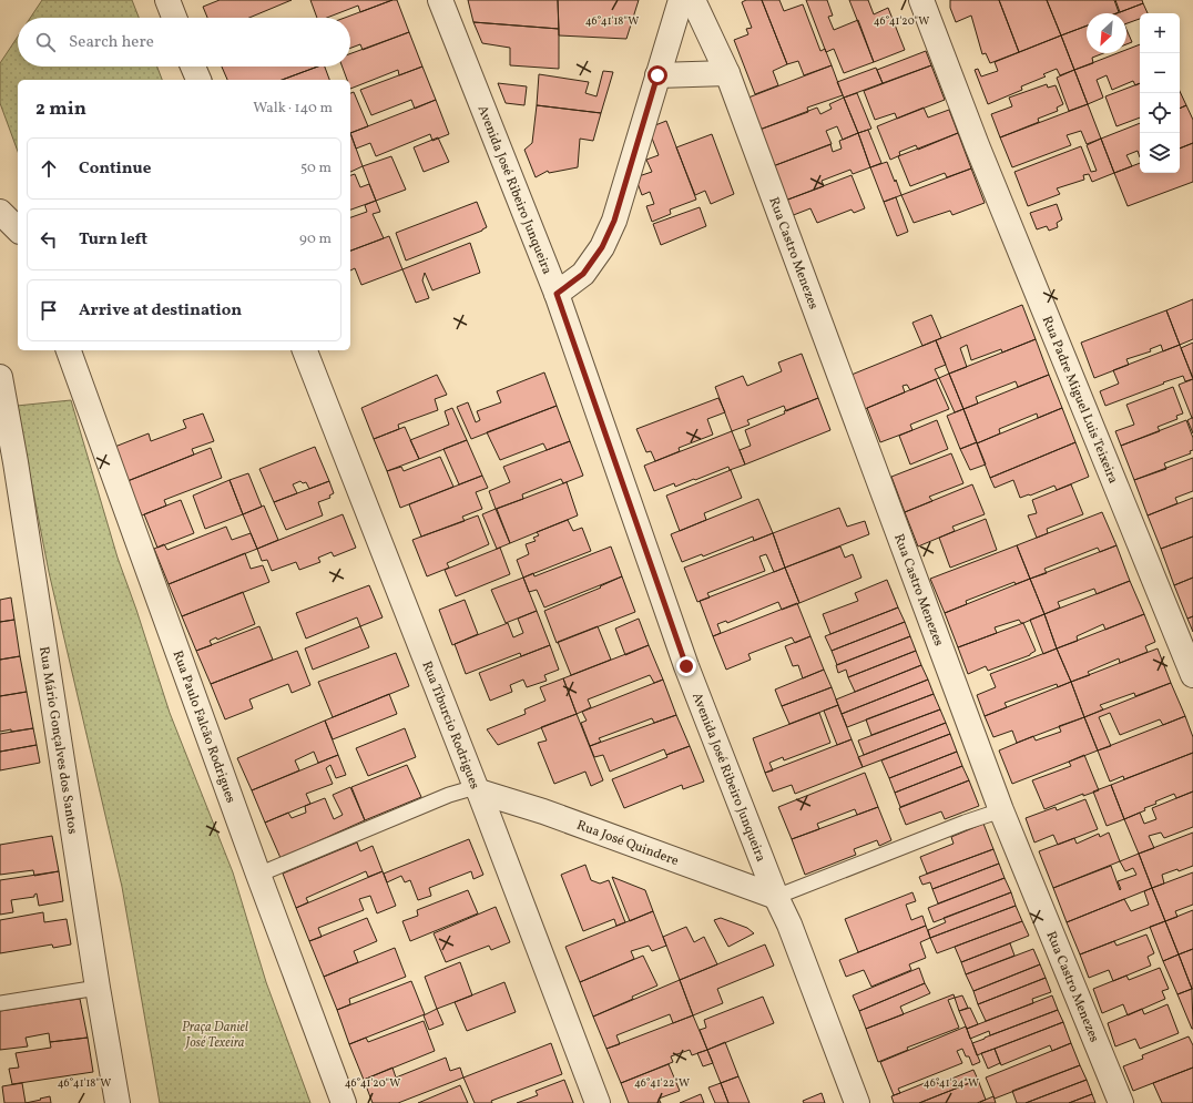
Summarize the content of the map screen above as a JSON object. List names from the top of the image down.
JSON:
{
  "streets": {
    "street": [
      "Avenida José Ribeiro Junqueira",
      "Rua Castro Menezes",
      "Rua Padre Miguel Luis Teixeira",
      "Rua Tiburcio Rodrigues",
      "Rua Paulo Falcão Rodrigues",
      "Rua Mário Gonçalves dos Santos",
      "Rua José Quindere"
    ]
  },
  "crossings": [
    ["Avenida José Ribeiro Junqueira", "Rua José Quindere"],
    ["Rua Tiburcio Rodrigues", "Rua José Quindere"]
  ],
  "parks": ["Praça Daniel José Texeira"],
  "north": "bottom left",
  "page": {
    "map_buttons": ["+", "−"],
    "search": "Search here",
    "heading": ["2 min", "Walk · 140 m"],
    "list": [
      ["Continue", "50 m"],
      ["Turn left", "90 m"],
      "Arrive at destination"
    ]
  },
  "coordinates": [
    "46°41'18\"W",
    "46°41'20\"W",
    "46°41'22\"W",
    "46°41'24\"W"
  ]
}
